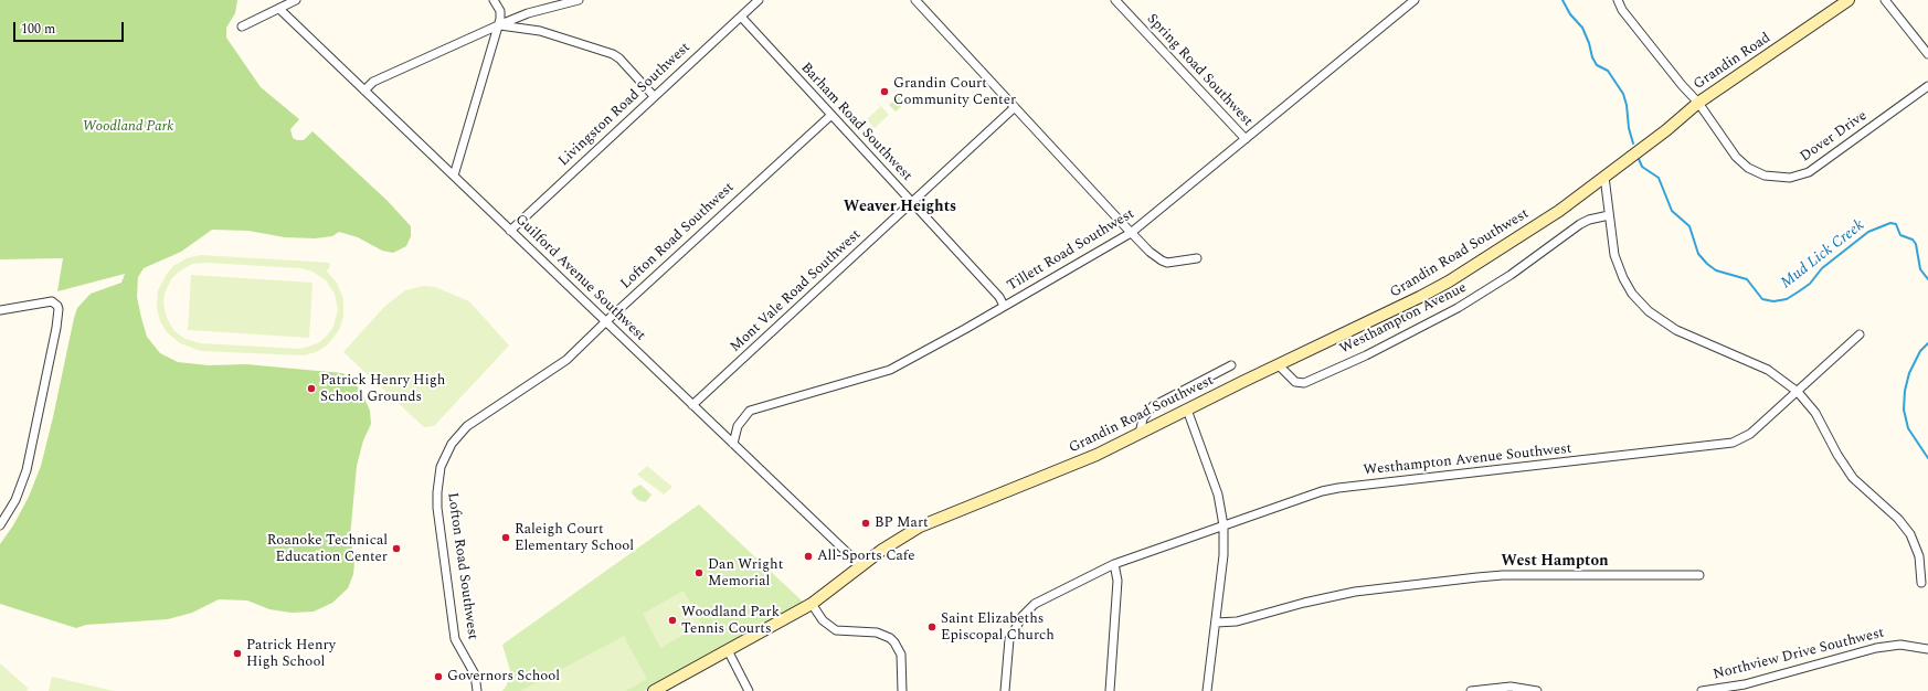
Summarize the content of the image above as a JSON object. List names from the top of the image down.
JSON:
{
  "streets": {
    "street": [
      "Grandin Road",
      "Spring Road Southwest",
      "Livingston Road Southwest",
      "Barham Road Southwest",
      "Dover Drive",
      "Lofton Road Southwest",
      "Tillett Road Southwest",
      "Grandin Road Southwest",
      "Guilford Avenue Southwest",
      "Mont Vale Road Southwest",
      "Westhampton Avenue",
      "Westhampton Avenue Southwest",
      "Northview Drive Southwest"
    ]
  },
  "crossings": [
    ["Grandin Road", "Dover Drive"],
    ["Grandin Road", "Grandin Road Southwest"],
    ["Spring Road Southwest", "Tillett Road Southwest"],
    ["Livingston Road Southwest", "Barham Road Southwest"],
    ["Livingston Road Southwest", "Guilford Avenue Southwest"],
    ["Barham Road Southwest", "Lofton Road Southwest"],
    ["Barham Road Southwest", "Tillett Road Southwest"],
    ["Barham Road Southwest", "Mont Vale Road Southwest"],
    ["Lofton Road Southwest", "Guilford Avenue Southwest"],
    ["Tillett Road Southwest", "Guilford Avenue Southwest"],
    ["Grandin Road Southwest", "Guilford Avenue Southwest"],
    ["Grandin Road Southwest", "Westhampton Avenue"],
    ["Guilford Avenue Southwest", "Mont Vale Road Southwest"]
  ],
  "districts": ["Weaver Heights", "West Hampton"],
  "water": ["Mud Lick Creek"],
  "parks": ["Woodland Park"],
  "places": [
    "Grandin Court Community Center",
    "Patrick Henry High School Grounds",
    "BP Mart",
    "Raleigh Court Elementary School",
    "Roanoke Technical Education Center",
    "All-Sports Cafe",
    "Dan Wright Memorial",
    "Woodland Park Tennis Courts",
    "Saint Elizabeths Episcopal Church",
    "Patrick Henry High School",
    "Governors School"
  ],
  "scale_bar": "100 m"
}
